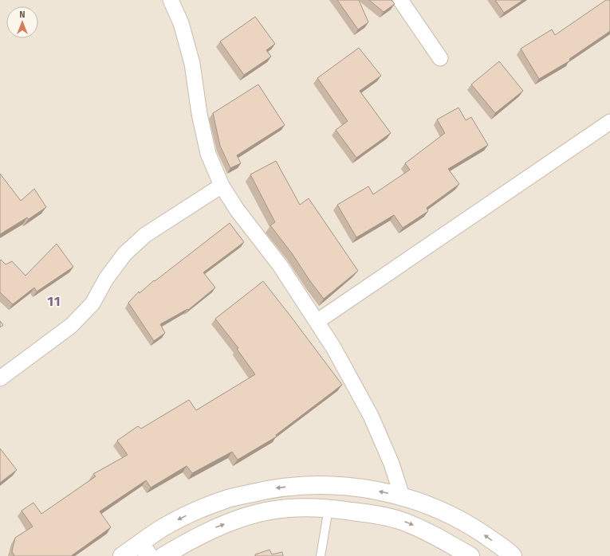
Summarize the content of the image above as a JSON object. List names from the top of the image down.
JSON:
{
  "districts": ["11"],
  "north": "top"
}
